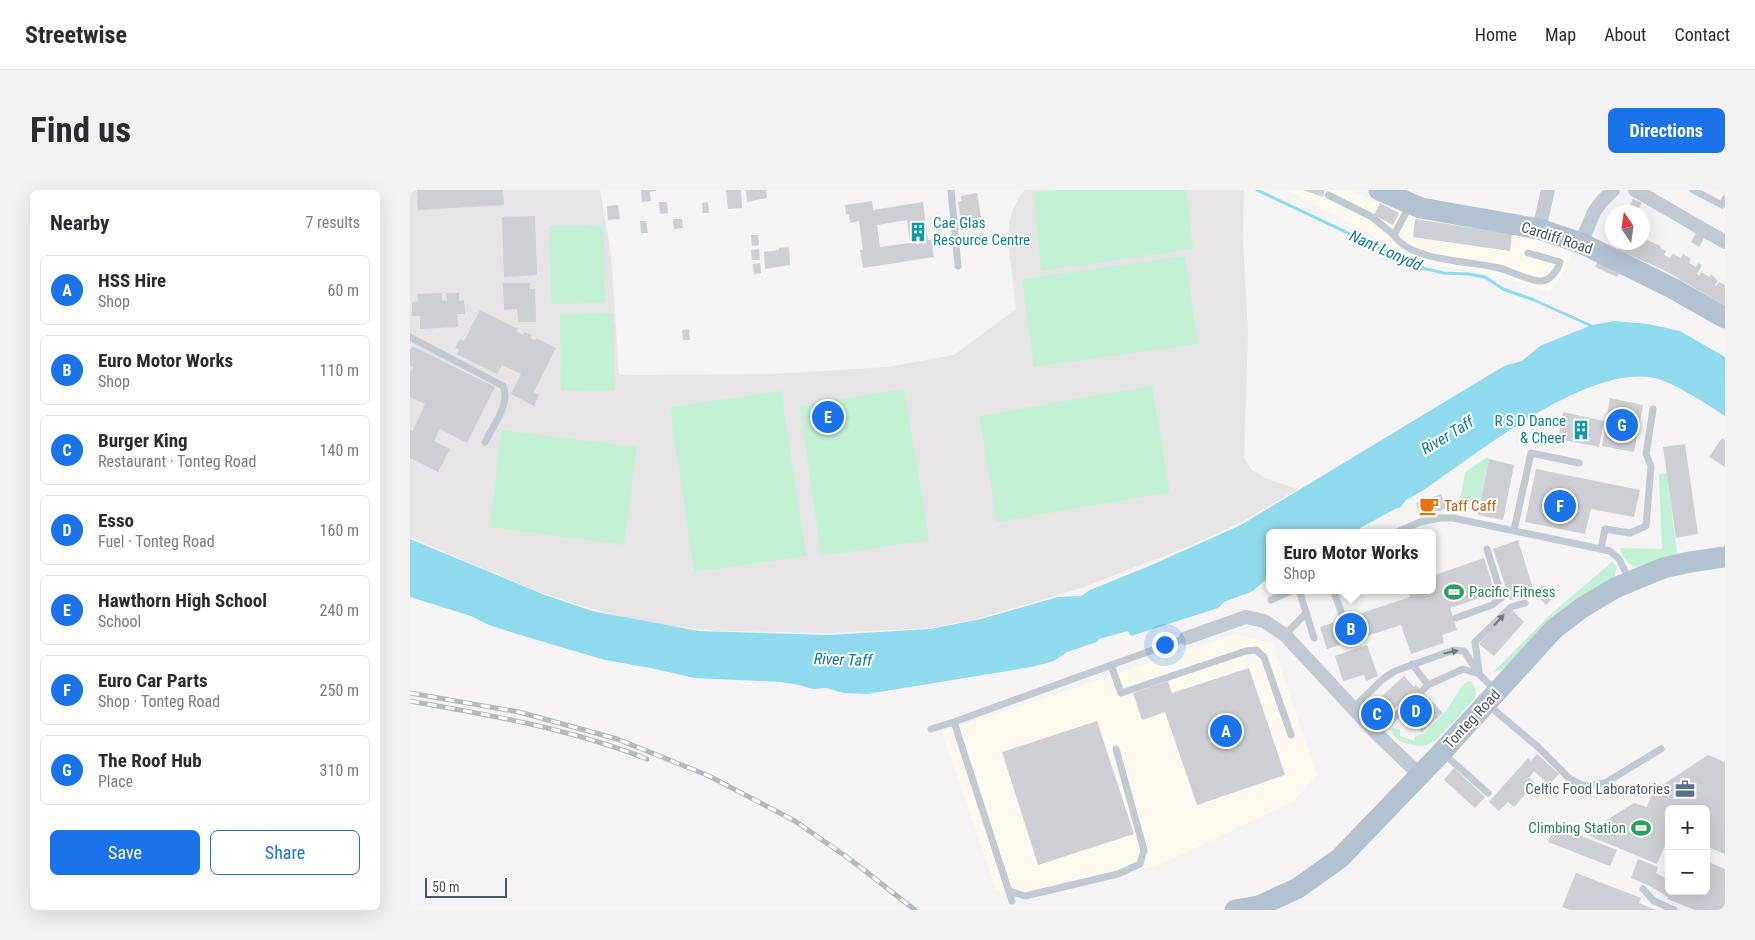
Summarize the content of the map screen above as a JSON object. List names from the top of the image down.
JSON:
{
  "streets": {
    "main road": ["Cardiff Road", "Tonteg Road"]
  },
  "water": ["Nant Lonydd", "River Taff"],
  "places": {
    "building": ["Cae Glas Resource Centre", "R S D Dance & Cheer"],
    "cafe": ["Taff Caff"],
    "sports": ["Pacific Fitness", "Climbing Station"],
    "office": ["Celtic Food Laboratories"]
  },
  "scale_bar": "50 m",
  "north": "top",
  "page": {
    "header": "Streetwise",
    "nav": [
      "Home",
      "Map",
      "About",
      "Contact"
    ],
    "buttons": [
      "Directions",
      ["Save", "Share"]
    ],
    "title": "Find us",
    "heading": ["Nearby", "7 results"],
    "list": [
      {
        "mark": "A",
        "name": "HSS Hire",
        "note": "Shop",
        "value": "60 m"
      },
      {
        "mark": "B",
        "name": "Euro Motor Works",
        "note": "Shop",
        "value": "110 m"
      },
      {
        "mark": "C",
        "name": "Burger King",
        "note": "Restaurant · Tonteg Road",
        "value": "140 m"
      },
      {
        "mark": "D",
        "name": "Esso",
        "note": "Fuel · Tonteg Road",
        "value": "160 m"
      },
      {
        "mark": "E",
        "name": "Hawthorn High School",
        "note": "School",
        "value": "240 m"
      },
      {
        "mark": "F",
        "name": "Euro Car Parts",
        "note": "Shop · Tonteg Road",
        "value": "250 m"
      },
      {
        "mark": "G",
        "name": "The Roof Hub",
        "note": "Place",
        "value": "310 m"
      }
    ],
    "pins": [
      "E",
      "G",
      "F",
      "B",
      "D",
      "C",
      "A"
    ],
    "popup": ["Euro Motor Works", "Shop"],
    "map_buttons": ["+", "−"],
    "scale": "50 m"
  }
}
